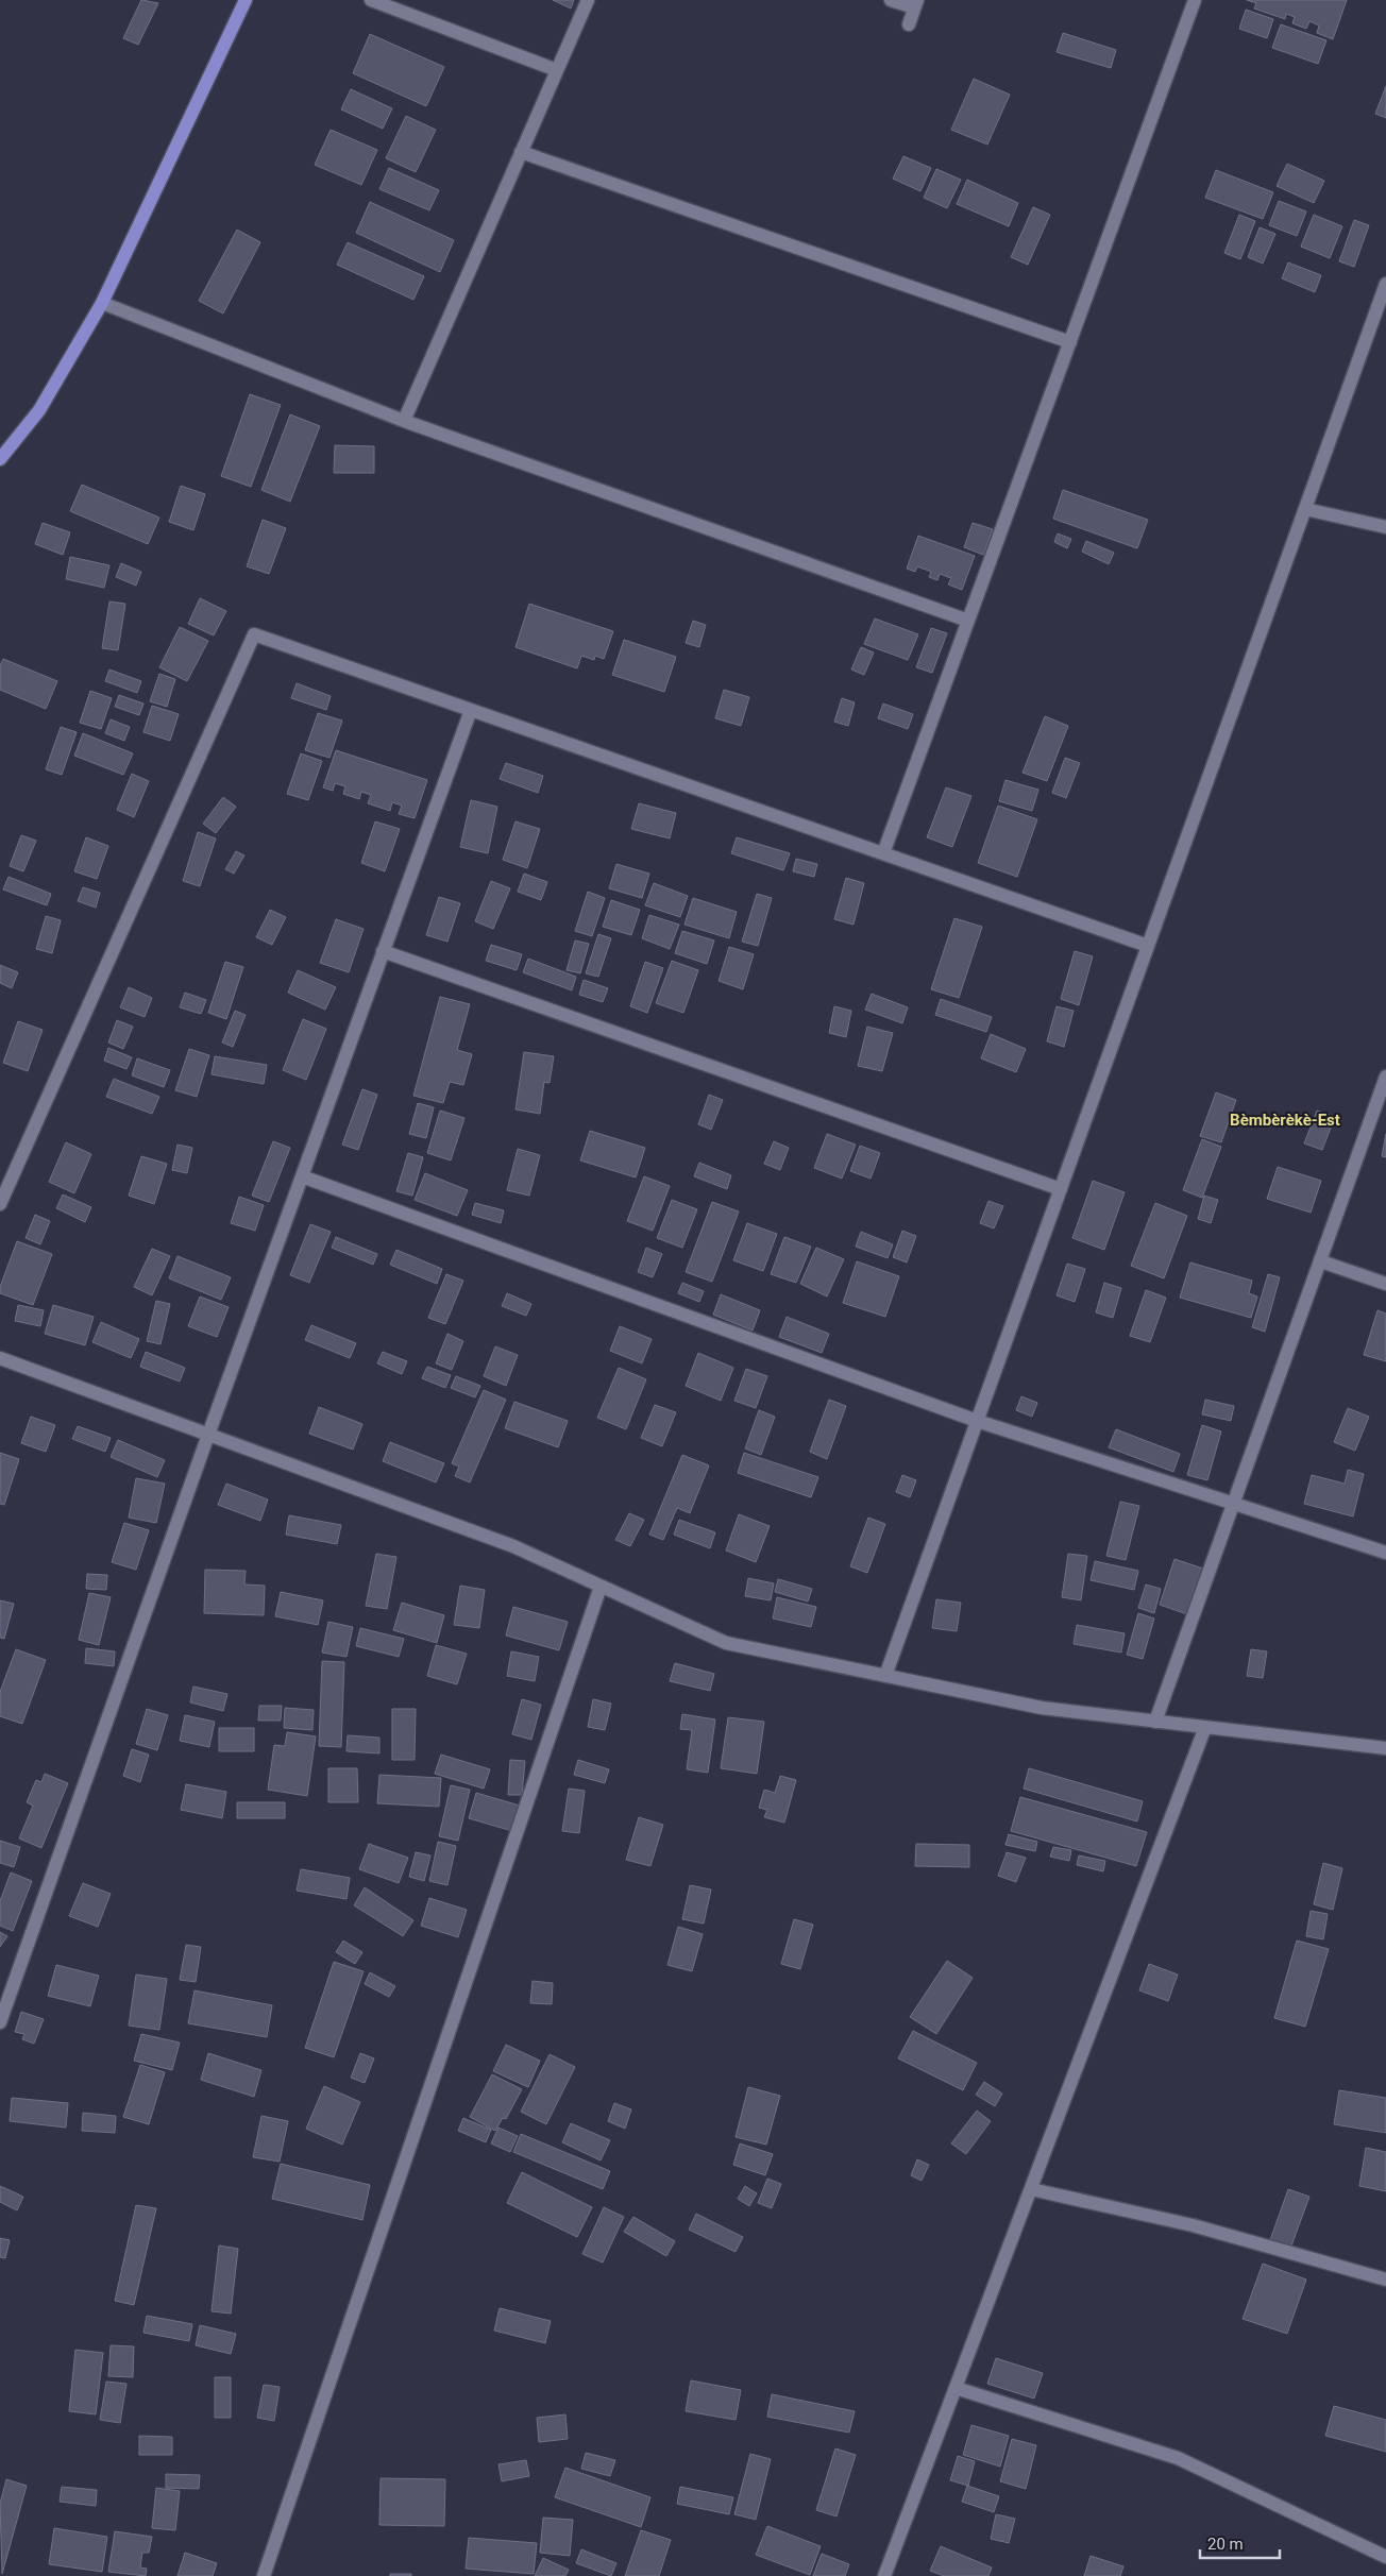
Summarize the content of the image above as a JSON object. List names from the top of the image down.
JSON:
{
  "districts": ["Bèmbèrèkè-Est"],
  "scale_bar": "20 m"
}
